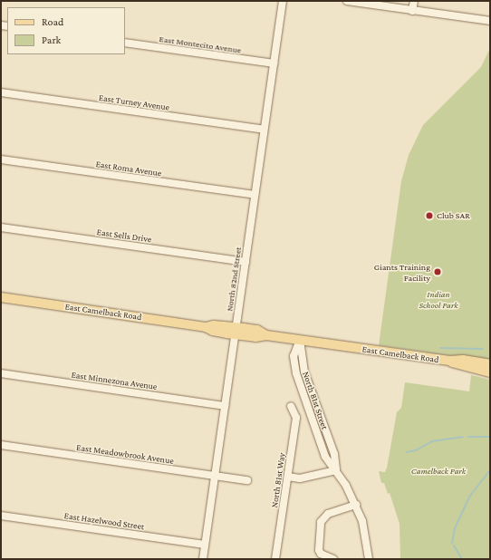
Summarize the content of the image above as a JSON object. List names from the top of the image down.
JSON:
{
  "streets": {
    "main road": ["East Camelback Road"],
    "street": [
      "East Montecito Avenue",
      "East Turney Avenue",
      "East Roma Avenue",
      "East Sells Drive",
      "North 82nd Street",
      "East Minnezona Avenue",
      "North 81st Street",
      "East Meadowbrook Avenue",
      "North 81st Way",
      "East Hazelwood Street"
    ]
  },
  "crossings": [
    ["East Montecito Avenue", "North 82nd Street"],
    ["East Turney Avenue", "North 82nd Street"],
    ["East Roma Avenue", "North 82nd Street"],
    ["East Sells Drive", "North 82nd Street"],
    ["North 82nd Street", "East Camelback Road"],
    ["North 82nd Street", "East Minnezona Avenue"],
    ["North 82nd Street", "East Meadowbrook Avenue"],
    ["North 82nd Street", "East Hazelwood Street"],
    ["East Camelback Road", "North 81st Street"]
  ],
  "parks": ["Indian School Park", "Camelback Park"],
  "places": ["Club SAR", "Giants Training Facility"],
  "legend": ["Road", "Park"]
}
